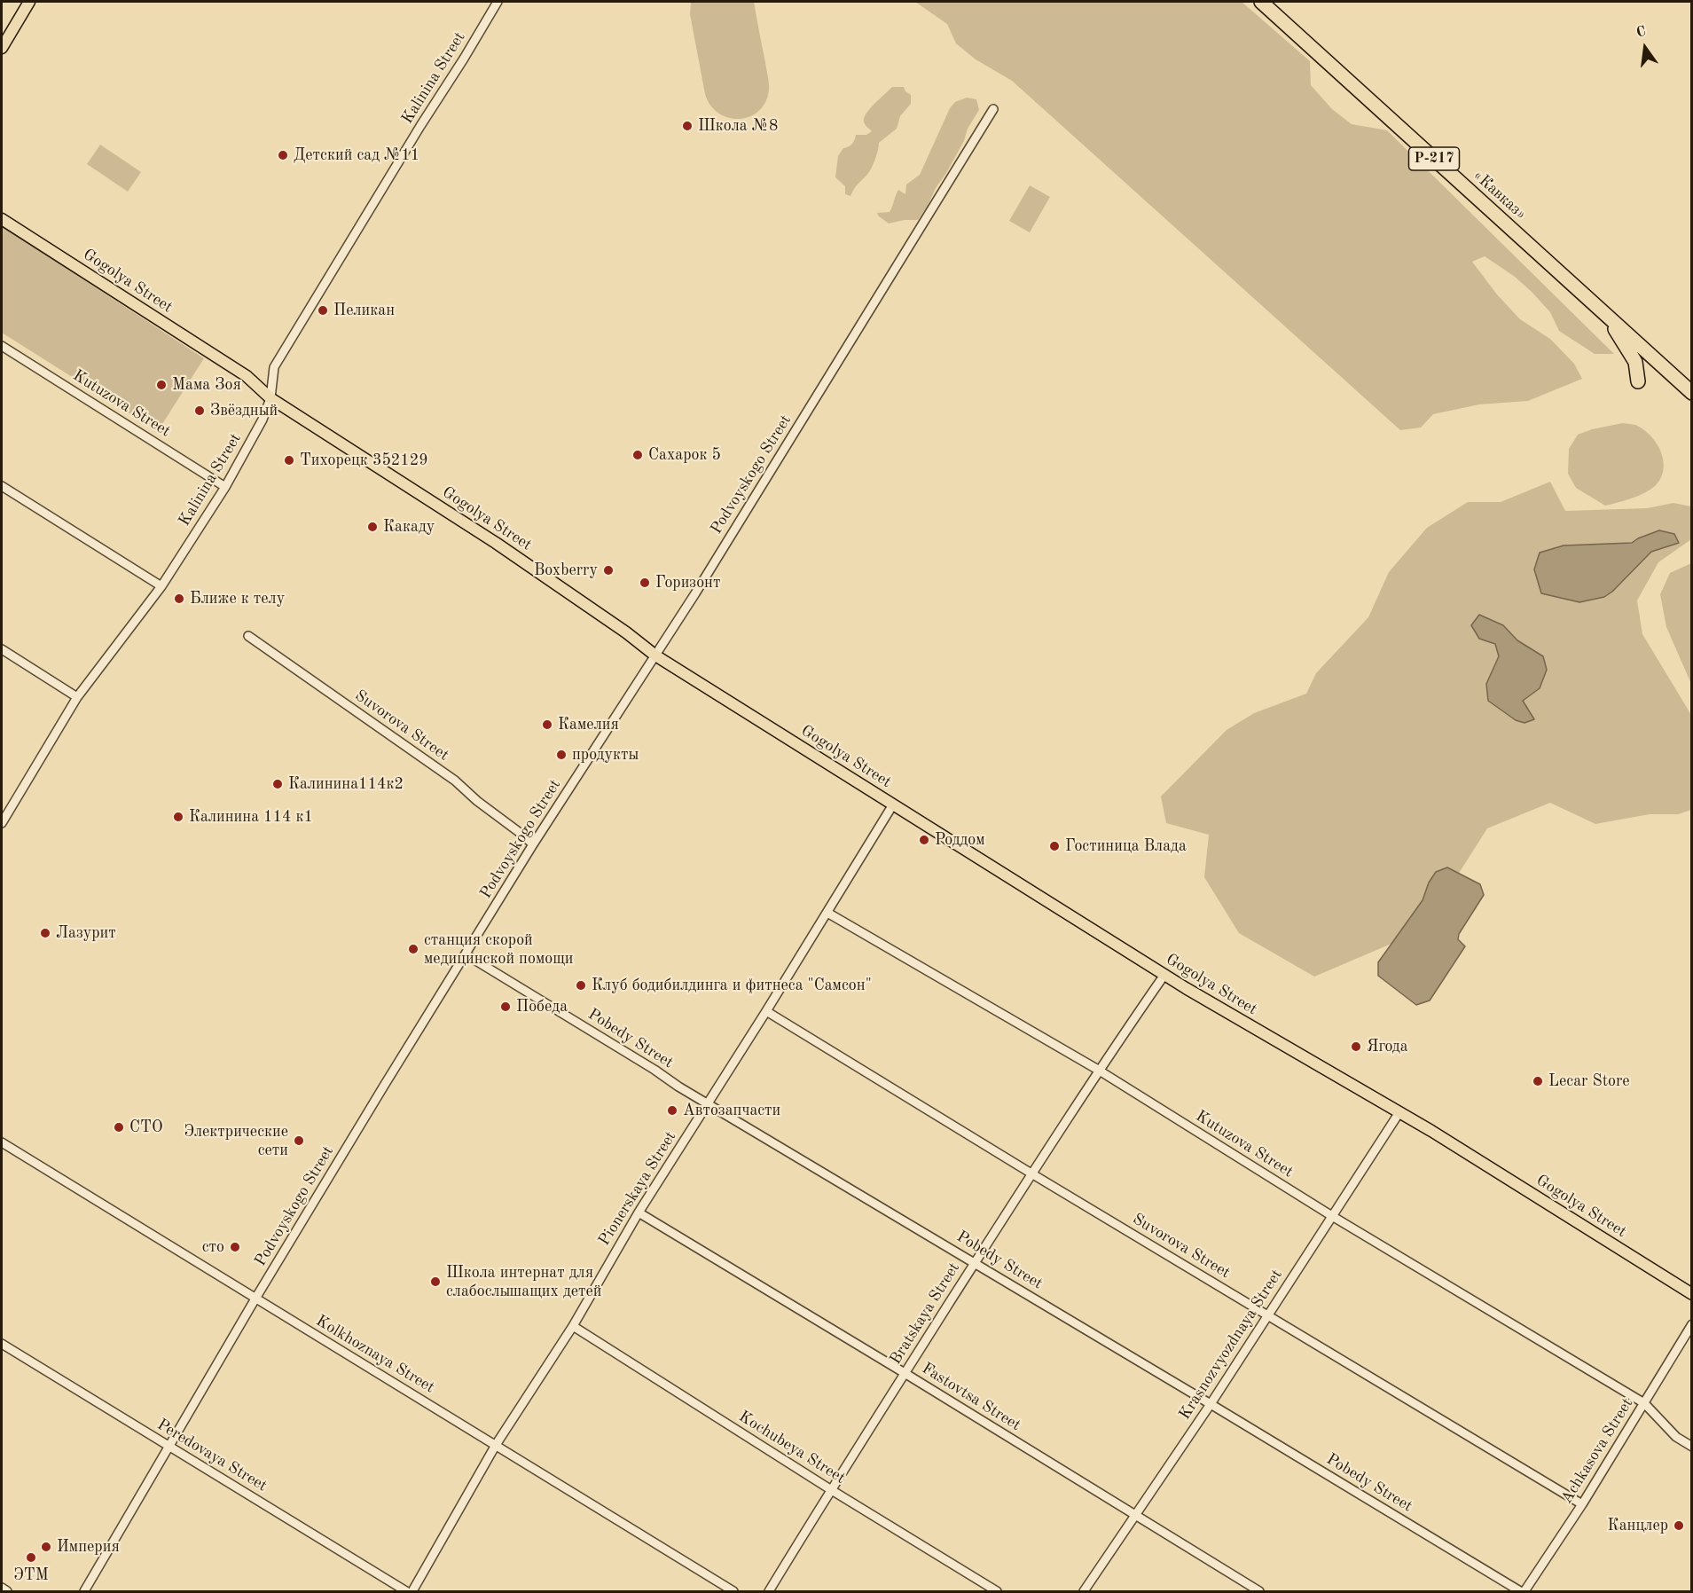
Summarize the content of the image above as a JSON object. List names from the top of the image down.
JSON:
{
  "streets": {
    "highway": ["Р-217", "«Кавказ»"],
    "main road": ["Gogolya Street"],
    "street": [
      "Kalinina Street",
      "Kutuzova Street",
      "Podvoyskogo Street",
      "Suvorova Street",
      "Pobedy Street",
      "Pionerskaya Street",
      "Bratskaya Street",
      "Krasnozvyozdnaya Street",
      "Kolkhoznaya Street",
      "Fastovtsa Street",
      "Kochubeya Street",
      "Achkasova Street",
      "Peredovaya Street"
    ]
  },
  "crossings": [
    ["Kalinina Street", "Gogolya Street"],
    ["Kalinina Street", "Kutuzova Street"],
    ["Gogolya Street", "Podvoyskogo Street"],
    ["Gogolya Street", "Pionerskaya Street"],
    ["Gogolya Street", "Bratskaya Street"],
    ["Gogolya Street", "Krasnozvyozdnaya Street"],
    ["Kutuzova Street", "Pionerskaya Street"],
    ["Kutuzova Street", "Bratskaya Street"],
    ["Kutuzova Street", "Krasnozvyozdnaya Street"],
    ["Kutuzova Street", "Achkasova Street"],
    ["Podvoyskogo Street", "Suvorova Street"],
    ["Podvoyskogo Street", "Pobedy Street"],
    ["Podvoyskogo Street", "Kolkhoznaya Street"],
    ["Podvoyskogo Street", "Peredovaya Street"],
    ["Suvorova Street", "Pionerskaya Street"],
    ["Suvorova Street", "Bratskaya Street"],
    ["Suvorova Street", "Krasnozvyozdnaya Street"],
    ["Suvorova Street", "Achkasova Street"],
    ["Pobedy Street", "Pionerskaya Street"],
    ["Pobedy Street", "Bratskaya Street"],
    ["Pobedy Street", "Krasnozvyozdnaya Street"],
    ["Pionerskaya Street", "Kolkhoznaya Street"],
    ["Pionerskaya Street", "Fastovtsa Street"],
    ["Pionerskaya Street", "Kochubeya Street"],
    ["Bratskaya Street", "Fastovtsa Street"],
    ["Bratskaya Street", "Kochubeya Street"],
    ["Krasnozvyozdnaya Street", "Fastovtsa Street"]
  ],
  "places": [
    "Школа №8",
    "Детский сад №11",
    "Пеликан",
    "Мама Зоя",
    "Звёздный",
    "Сахарок 5",
    "Тихорецк 352129",
    "Какаду",
    "Boxberry",
    "Горизонт",
    "Ближе к телу",
    "Камелия",
    "продукты",
    "Калинина114к2",
    "Калинина 114 к1",
    "Роддом",
    "Гостиница Влада",
    "Лазурит",
    "станция скорой медицинской помощи",
    "Клуб бодибилдинга и фитнеса \"Самсон\"",
    "Победа",
    "Ягода",
    "Lecar Store",
    "Автозапчасти",
    "СТО",
    "Электрические сети",
    "сто",
    "Школа интернат для слабослышащих детей",
    "Канцлер",
    "Империя",
    "ЭТМ"
  ],
  "north": "top"
}
